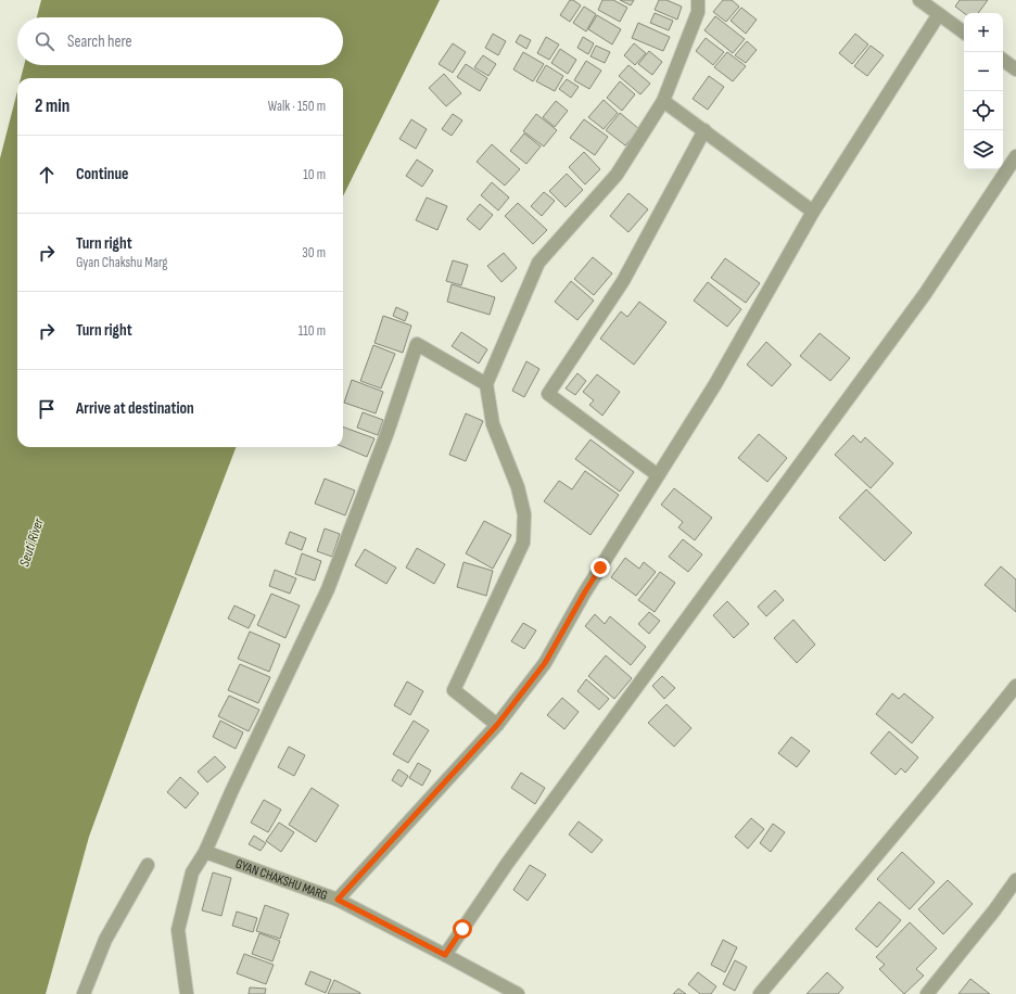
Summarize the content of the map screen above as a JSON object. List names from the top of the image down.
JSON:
{
  "streets": {
    "street": ["GYAN CHAKSHU MARG"]
  },
  "water": ["Seuti River"],
  "page": {
    "map_buttons": ["+", "−"],
    "search": "Search here",
    "heading": ["2 min", "Walk · 150 m"],
    "list": [
      ["Continue", "10 m"],
      ["Turn right", "Gyan Chakshu Marg", "30 m"],
      ["Turn right", "110 m"],
      "Arrive at destination"
    ]
  }
}
